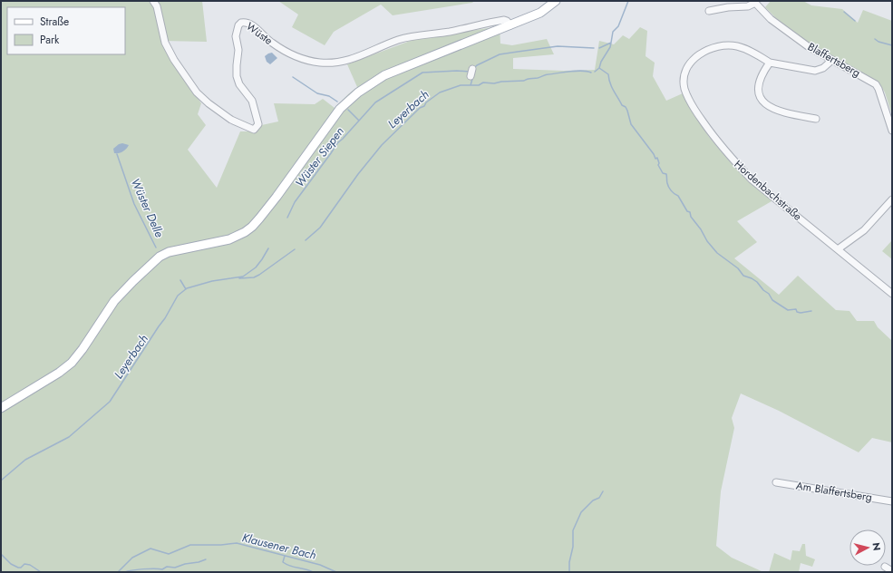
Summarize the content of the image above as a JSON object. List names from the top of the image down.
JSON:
{
  "streets": {
    "street": [
      "Wüste",
      "Blaffertsberg",
      "Hordenbachstraße",
      "Am Blaffertsberg"
    ]
  },
  "crossings": [
    ["Blaffertsberg", "Hordenbachstraße"]
  ],
  "water": [
    "Leyerbach",
    "Wüster Siepen",
    "Wüster Delle",
    "Klausener Bach"
  ],
  "legend": ["Straße", "Park"],
  "north": "right"
}
